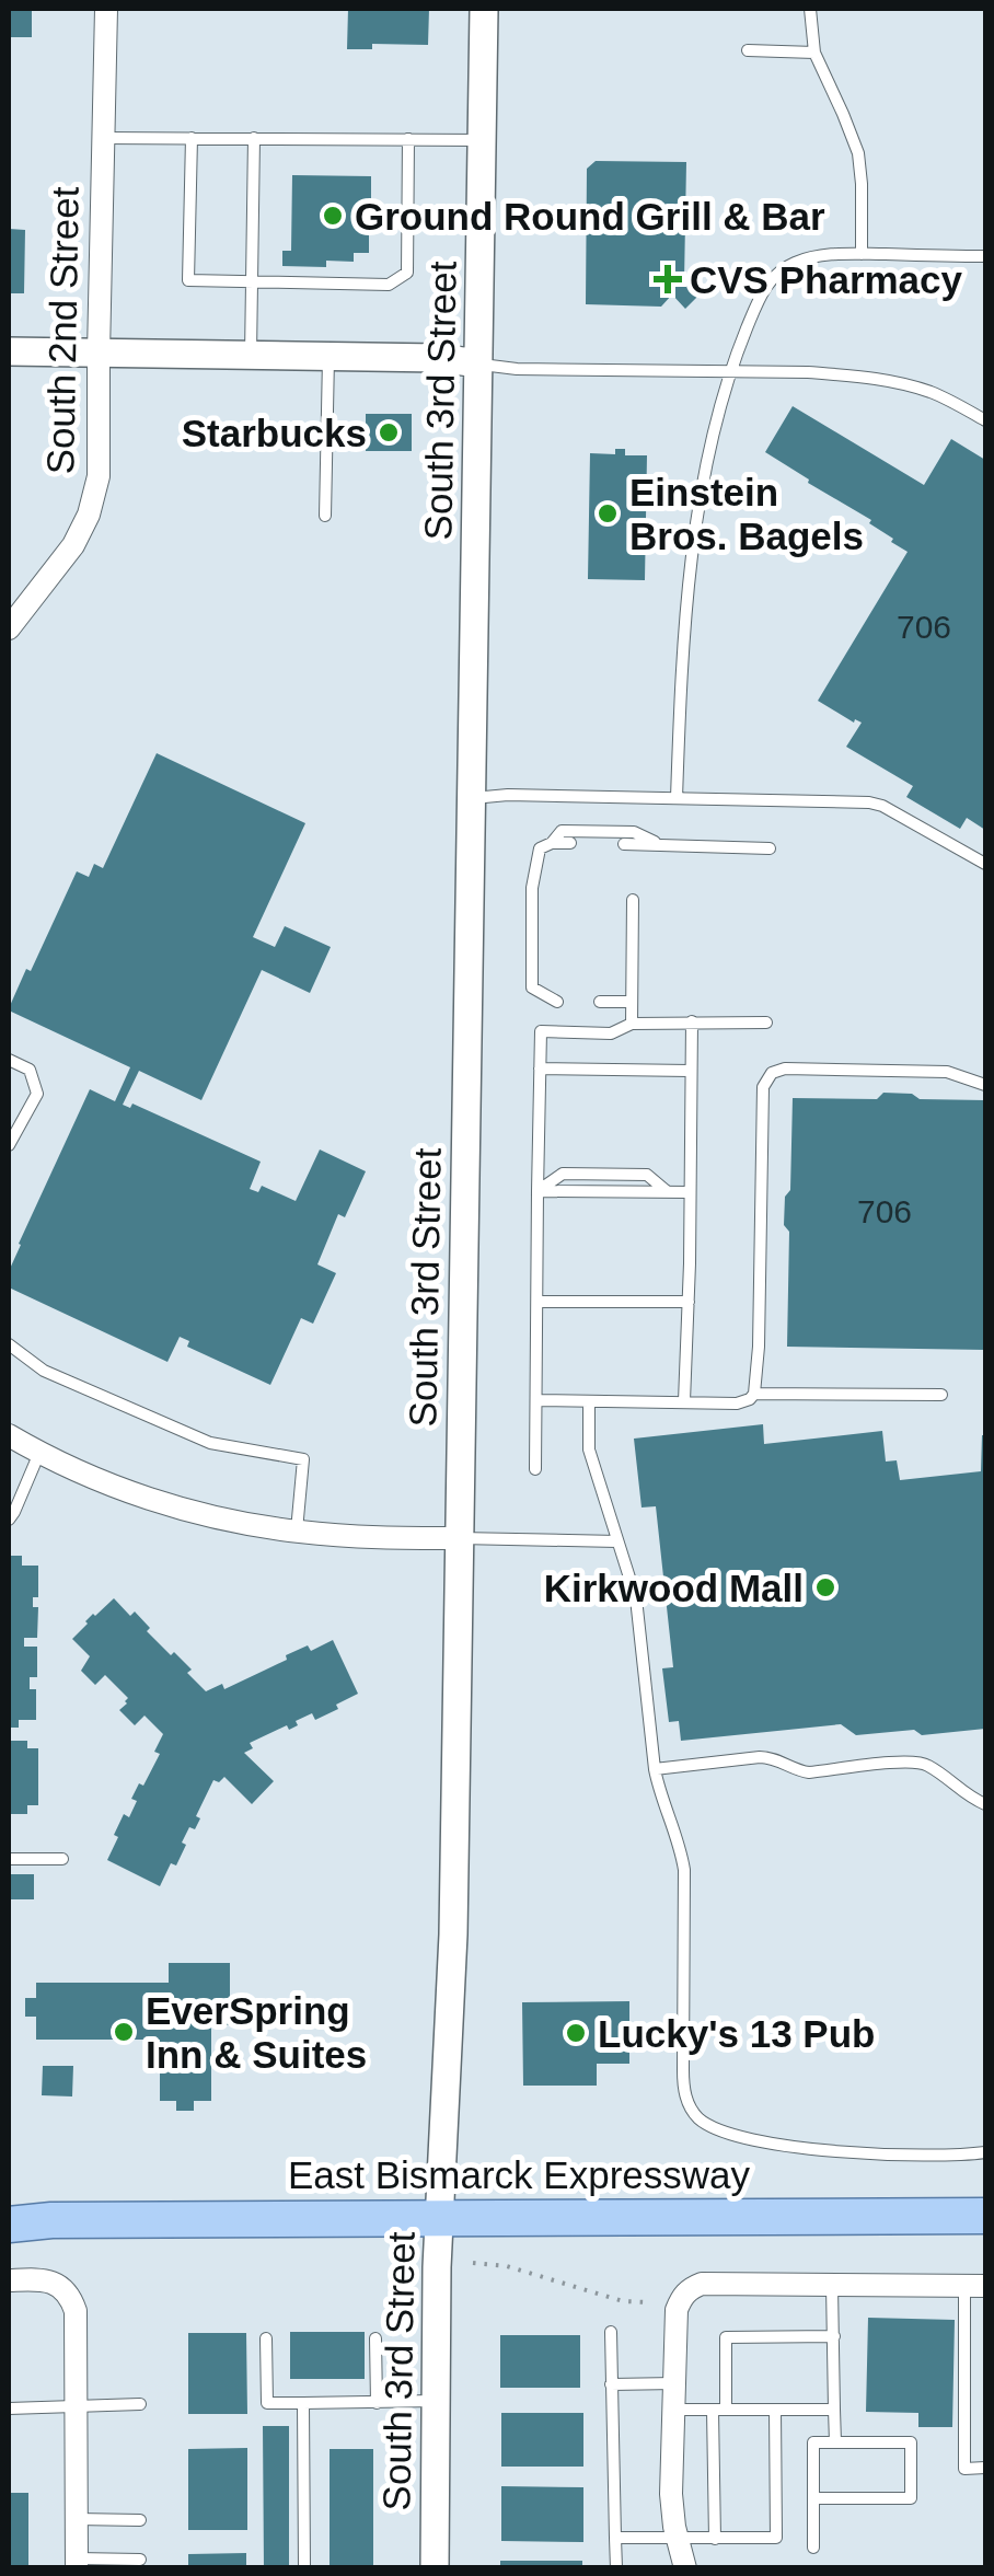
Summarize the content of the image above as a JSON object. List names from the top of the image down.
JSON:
{
  "streets": {
    "main road": ["East Bismarck Expressway"],
    "street": ["South 2nd Street", "South 3rd Street"]
  },
  "crossings": [
    ["South 3rd Street", "East Bismarck Expressway"]
  ],
  "places": {
    "other": [
      "Ground Round Grill & Bar",
      "Starbucks",
      "Einstein Bros. Bagels",
      "Kirkwood Mall",
      "EverSpring Inn & Suites",
      "Lucky's 13 Pub"
    ],
    "health": ["CVS Pharmacy"]
  },
  "house_numbers": ["706", "706"]
}
